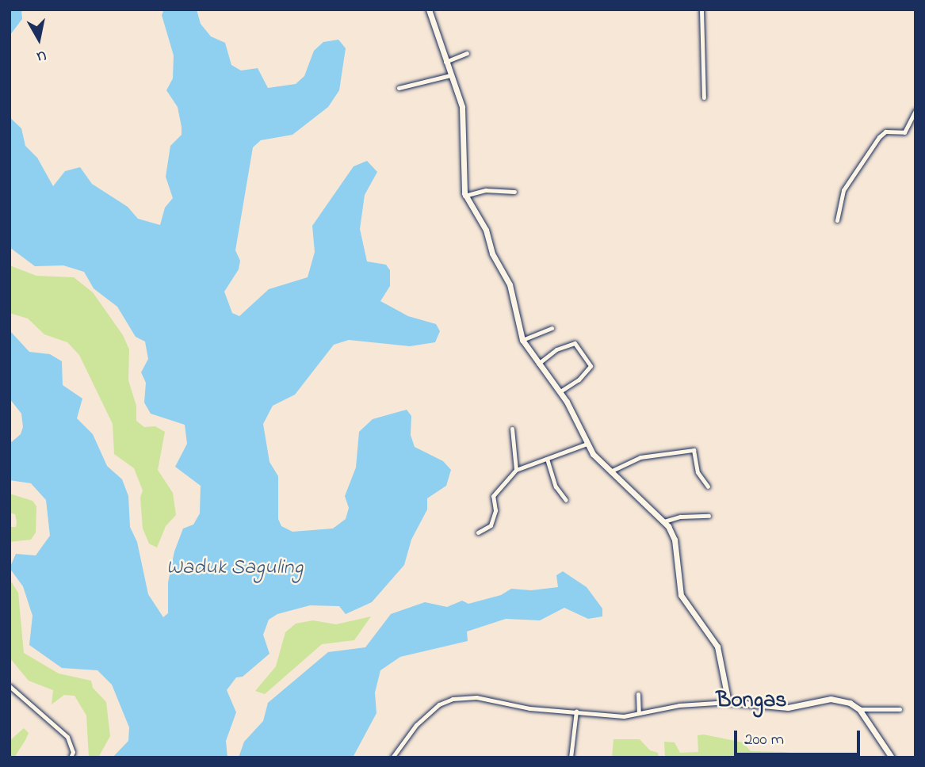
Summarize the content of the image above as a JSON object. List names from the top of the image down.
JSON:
{
  "districts": ["Bongas"],
  "water": ["Waduk Saguling"],
  "scale_bar": "200 m",
  "north": "bottom"
}
